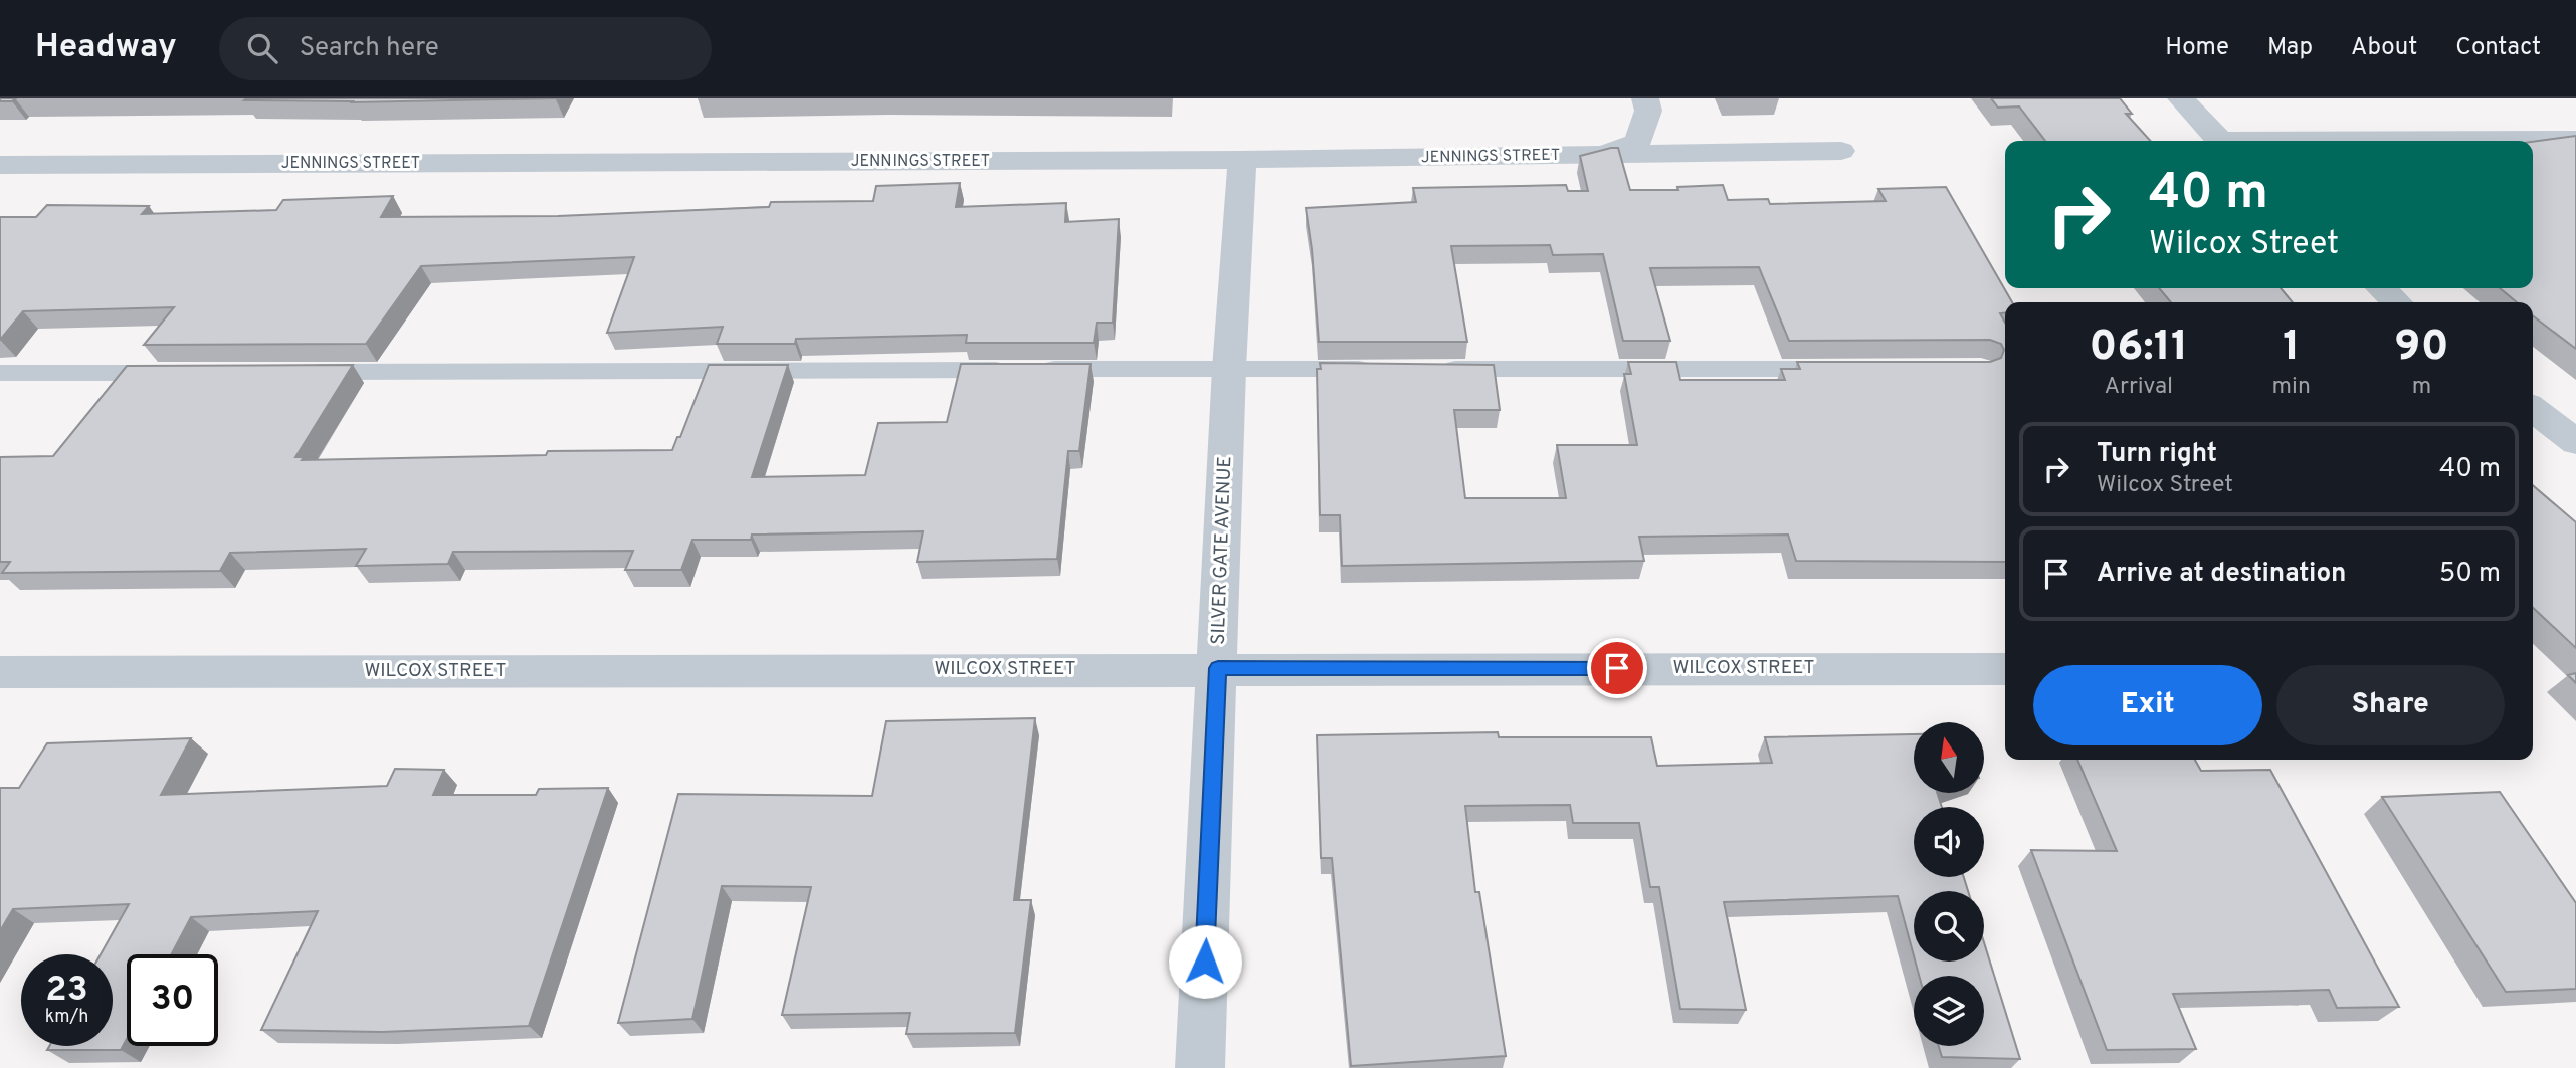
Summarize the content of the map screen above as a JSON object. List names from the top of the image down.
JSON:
{
  "streets": {
    "street": ["JENNINGS STREET", "SILVER GATE AVENUE", "WILCOX STREET"]
  },
  "crossings": [
    ["JENNINGS STREET", "SILVER GATE AVENUE"],
    ["SILVER GATE AVENUE", "WILCOX STREET"]
  ],
  "north": "top",
  "page": {
    "header": "Headway",
    "search": "Search here",
    "nav": [
      "Home",
      "Map",
      "About",
      "Contact"
    ],
    "turn": ["40 m", "Wilcox Street"],
    "eta": [
      "06:11",
      "Arrival",
      "1",
      "min",
      "90",
      "m"
    ],
    "list": [
      {
        "name": "Turn right",
        "note": "Wilcox Street",
        "value": "40 m"
      },
      {
        "name": "Arrive at destination",
        "value": "50 m"
      }
    ],
    "buttons": ["Exit", "Share"],
    "speed": "23 km/h",
    "limit": "30"
  }
}
